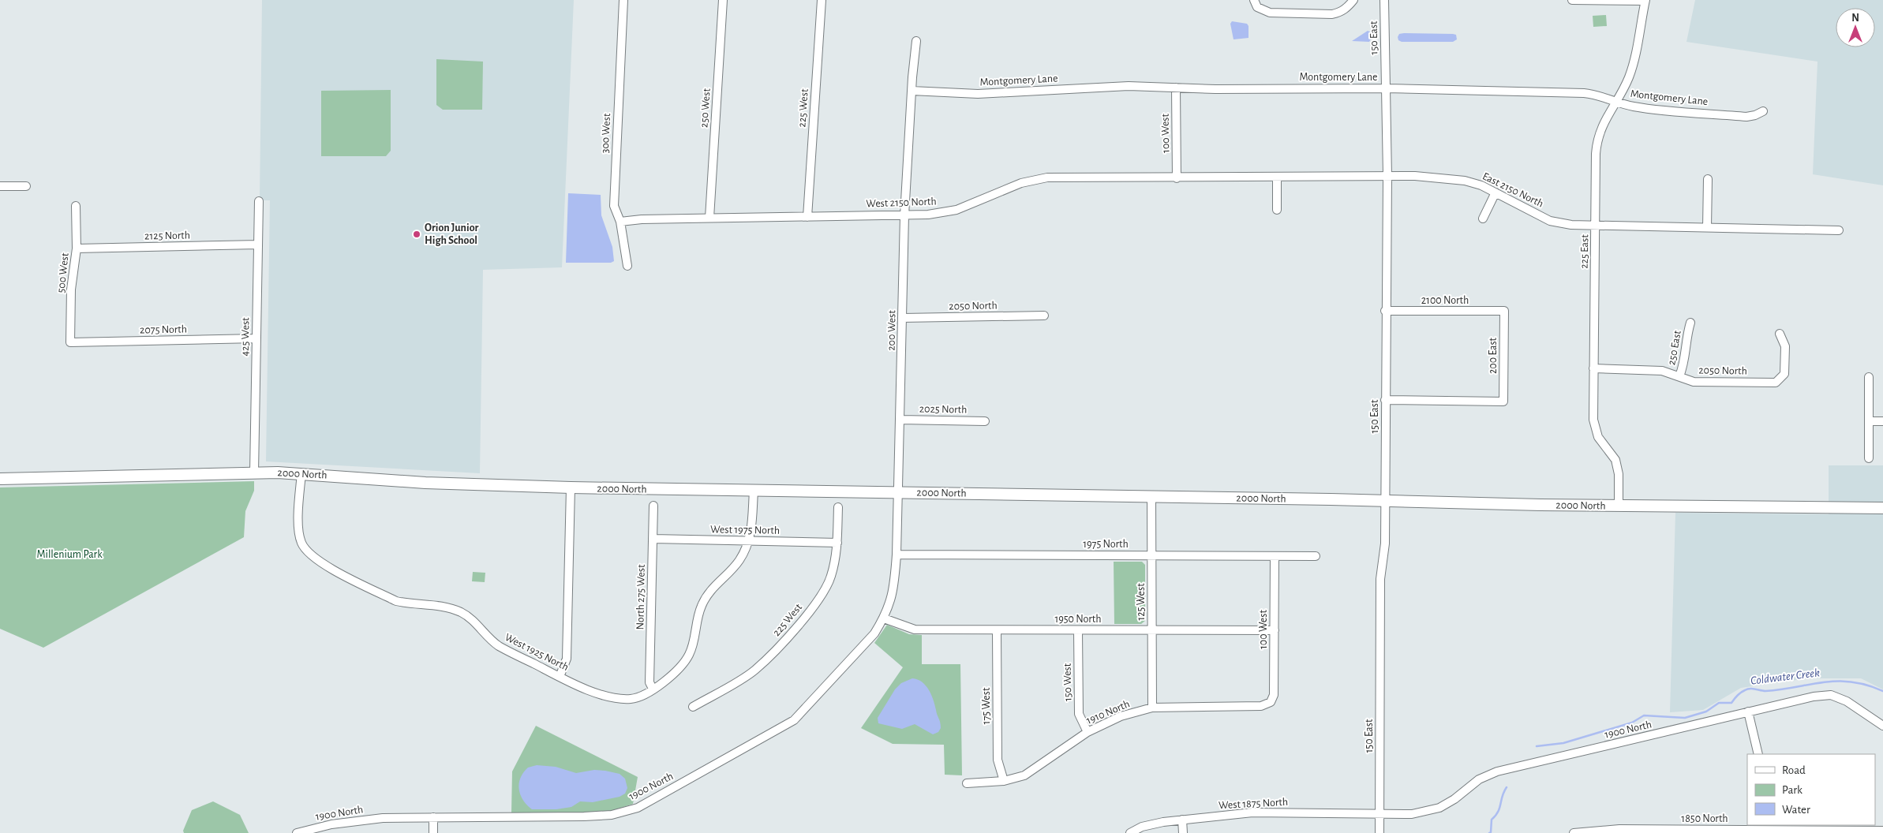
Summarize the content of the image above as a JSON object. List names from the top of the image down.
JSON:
{
  "streets": {
    "street": [
      "150 East",
      "Montgomery Lane",
      "250 West",
      "225 West",
      "300 West",
      "100 West",
      "East 2150 North",
      "West 2150 North",
      "2125 North",
      "225 East",
      "500 West",
      "2100 North",
      "2050 North",
      "2075 North",
      "200 West",
      "425 West",
      "250 East",
      "200 East",
      "2025 North",
      "2000 North",
      "West 1975 North",
      "1975 North",
      "North 275 West",
      "125 West",
      "1950 North",
      "West 1925 North",
      "150 West",
      "175 West",
      "1910 North",
      "1900 North",
      "West 1875 North",
      "1850 North"
    ]
  },
  "crossings": [
    ["150 East", "Montgomery Lane"],
    ["150 East", "East 2150 North"],
    ["150 East", "2100 North"],
    ["150 East", "200 East"],
    ["150 East", "2000 North"],
    ["150 East", "1900 North"],
    ["150 East", "West 1875 North"],
    ["Montgomery Lane", "100 West"],
    ["Montgomery Lane", "225 East"],
    ["Montgomery Lane", "200 West"],
    ["250 West", "West 2150 North"],
    ["225 West", "West 2150 North"],
    ["225 West", "West 1975 North"],
    ["300 West", "West 2150 North"],
    ["100 West", "East 2150 North"],
    ["100 West", "West 2150 North"],
    ["100 West", "1975 North"],
    ["100 West", "1950 North"],
    ["100 West", "1910 North"],
    ["East 2150 North", "West 2150 North"],
    ["East 2150 North", "225 East"],
    ["West 2150 North", "200 West"],
    ["2125 North", "500 West"],
    ["2125 North", "425 West"],
    ["225 East", "2050 North"],
    ["225 East", "2000 North"],
    ["500 West", "2075 North"],
    ["2100 North", "200 East"],
    ["2050 North", "200 West"],
    ["2050 North", "250 East"],
    ["2075 North", "425 West"],
    ["200 West", "2025 North"],
    ["200 West", "2000 North"],
    ["200 West", "1975 North"],
    ["200 West", "1950 North"],
    ["200 West", "1900 North"],
    ["425 West", "2000 North"],
    ["2000 North", "125 West"],
    ["2000 North", "West 1925 North"],
    ["West 1975 North", "North 275 West"],
    ["West 1975 North", "West 1925 North"],
    ["1975 North", "125 West"],
    ["North 275 West", "West 1925 North"],
    ["125 West", "1950 North"],
    ["125 West", "1910 North"],
    ["1950 North", "150 West"],
    ["1950 North", "175 West"],
    ["1950 North", "1900 North"],
    ["150 West", "1910 North"],
    ["175 West", "1910 North"],
    ["1900 North", "West 1875 North"]
  ],
  "water": ["Coldwater Creek"],
  "parks": ["Millenium Park"],
  "places": ["Orion Junior High School"],
  "legend": ["Road", "Park", "Water"],
  "north": "top"
}
